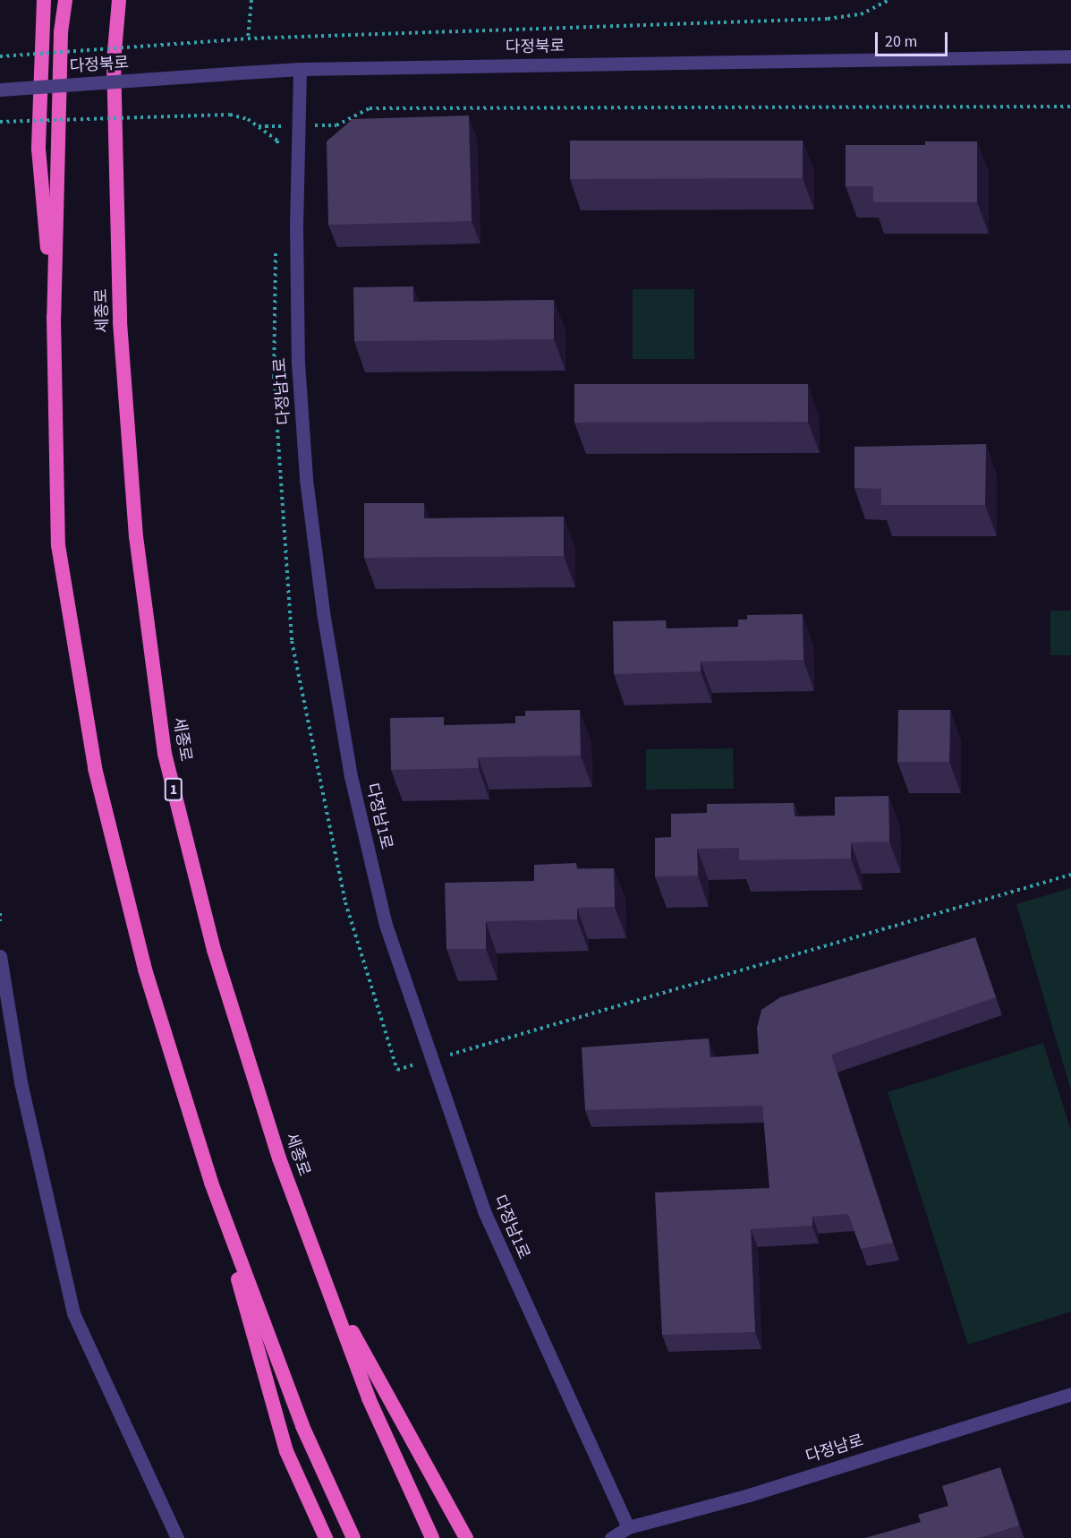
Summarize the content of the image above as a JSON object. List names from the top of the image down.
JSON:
{
  "streets": {
    "highway": ["세종로", "1"],
    "street": ["다정북로", "다정남1로", "다정남로"]
  },
  "crossings": [
    ["다정북로", "다정남1로"],
    ["다정남1로", "다정남로"]
  ],
  "scale_bar": "20 m"
}
